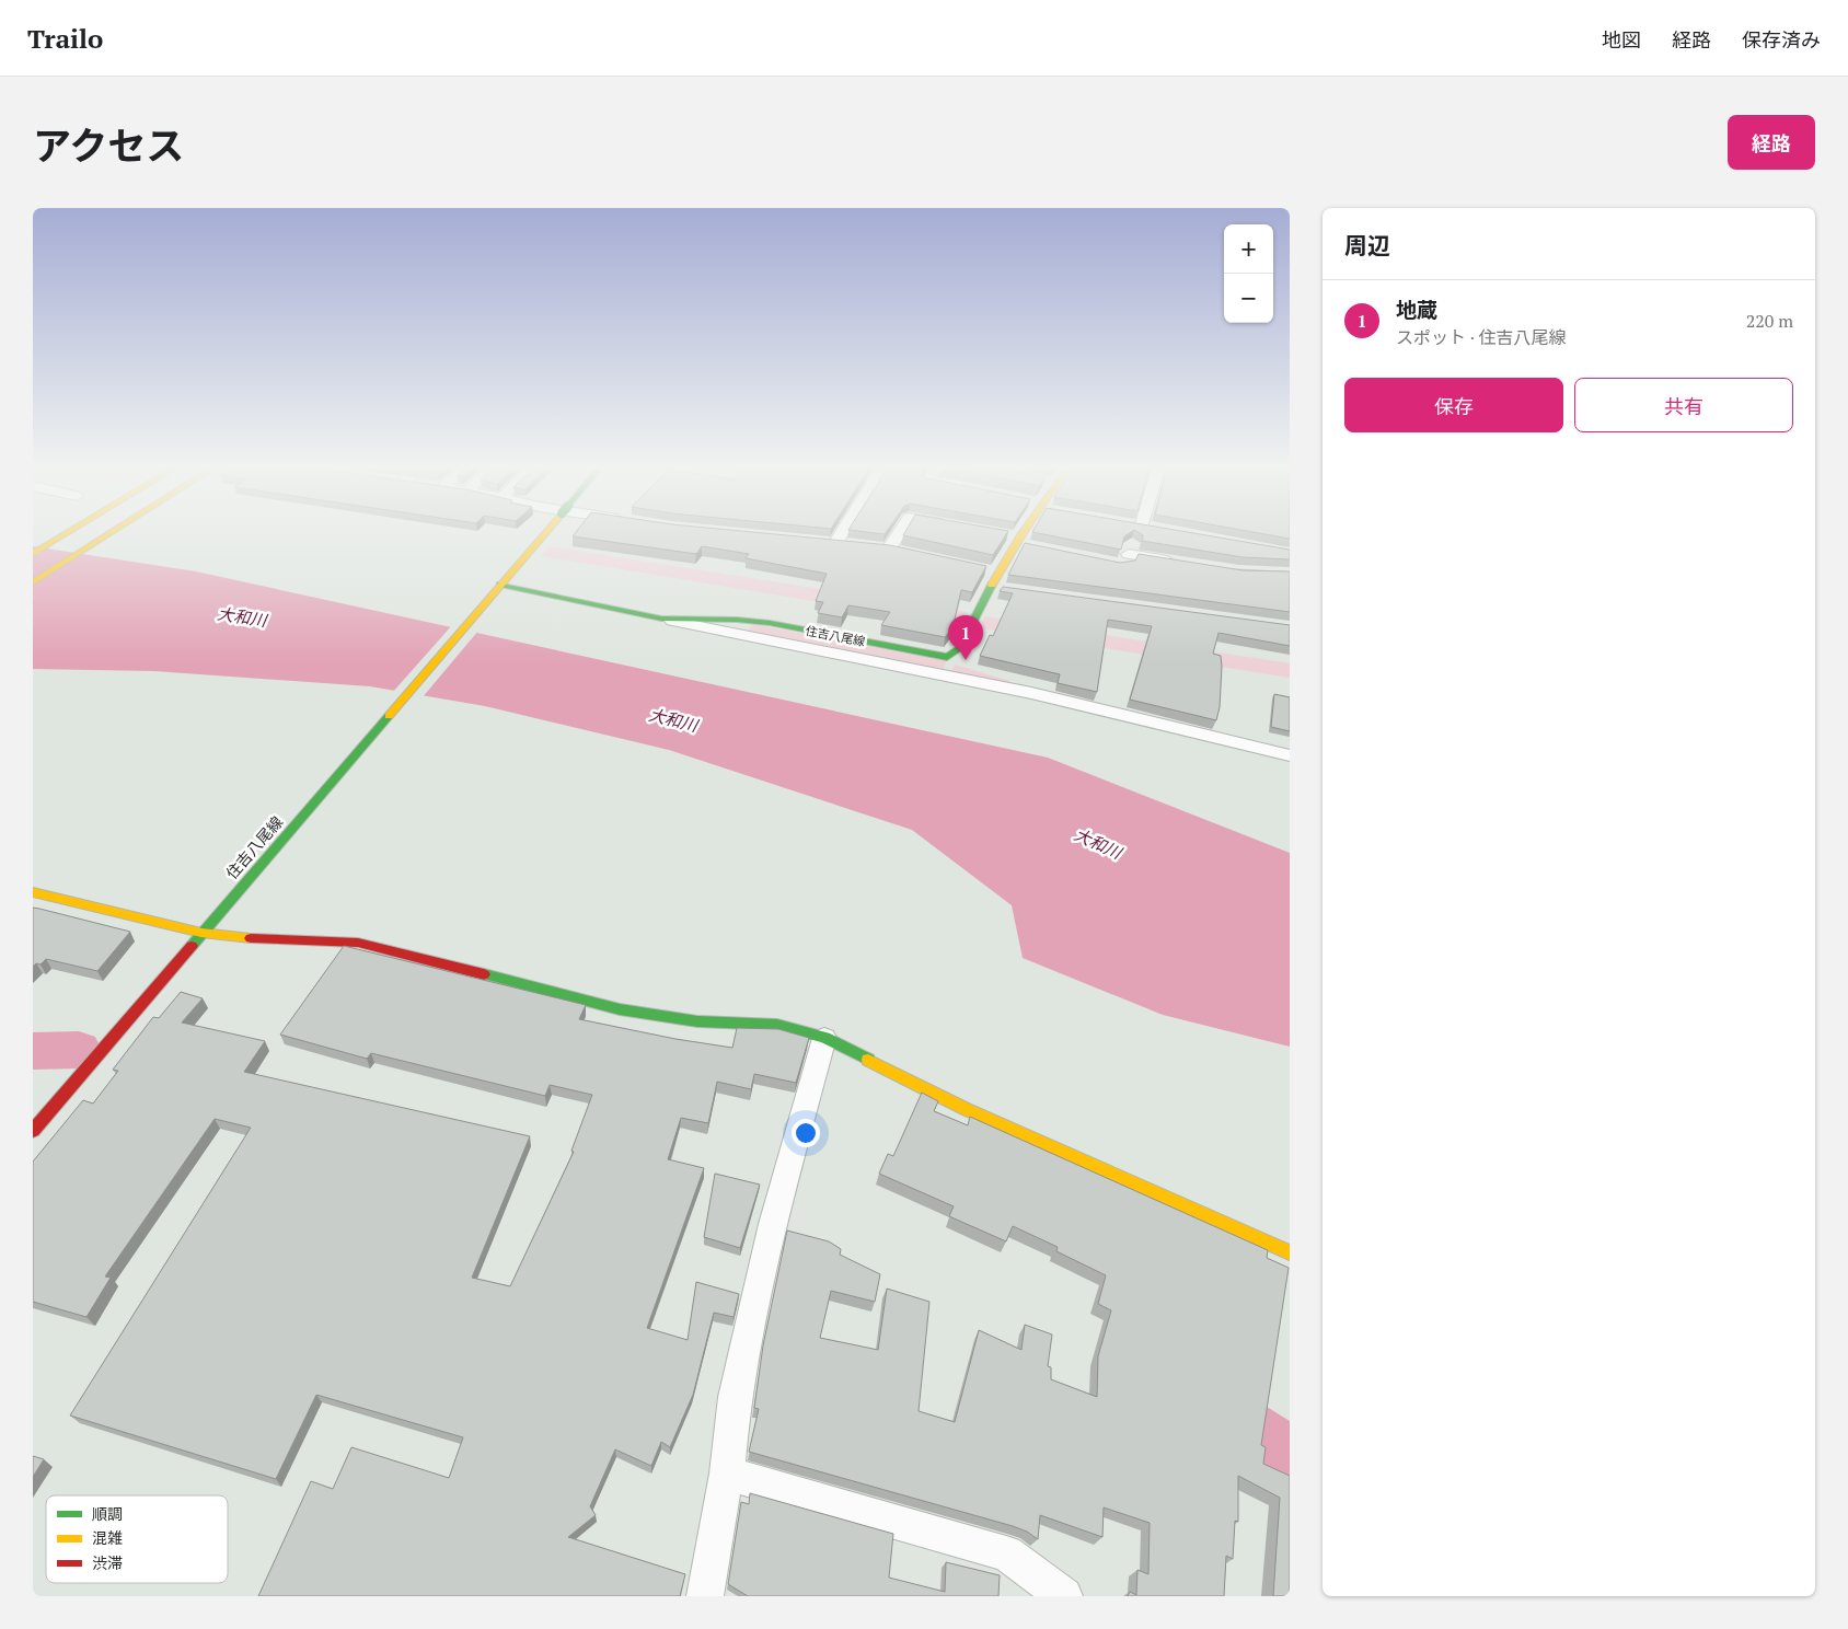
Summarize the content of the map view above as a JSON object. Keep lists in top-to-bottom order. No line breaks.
{"streets":{"main road":["住吉八尾線"]},"water":["大和川"],"legend":["順調","混雑","渋滞"],"page":{"header":"Trailo","nav":["地図","経路","保存済み"],"title":"アクセス","buttons":["経路",["保存","共有"]],"heading":"周辺","map_buttons":["+","−"],"list":[{"mark":"1","name":"地蔵","note":"スポット · 住吉八尾線","value":"220 m"}],"pins":"1"}}
